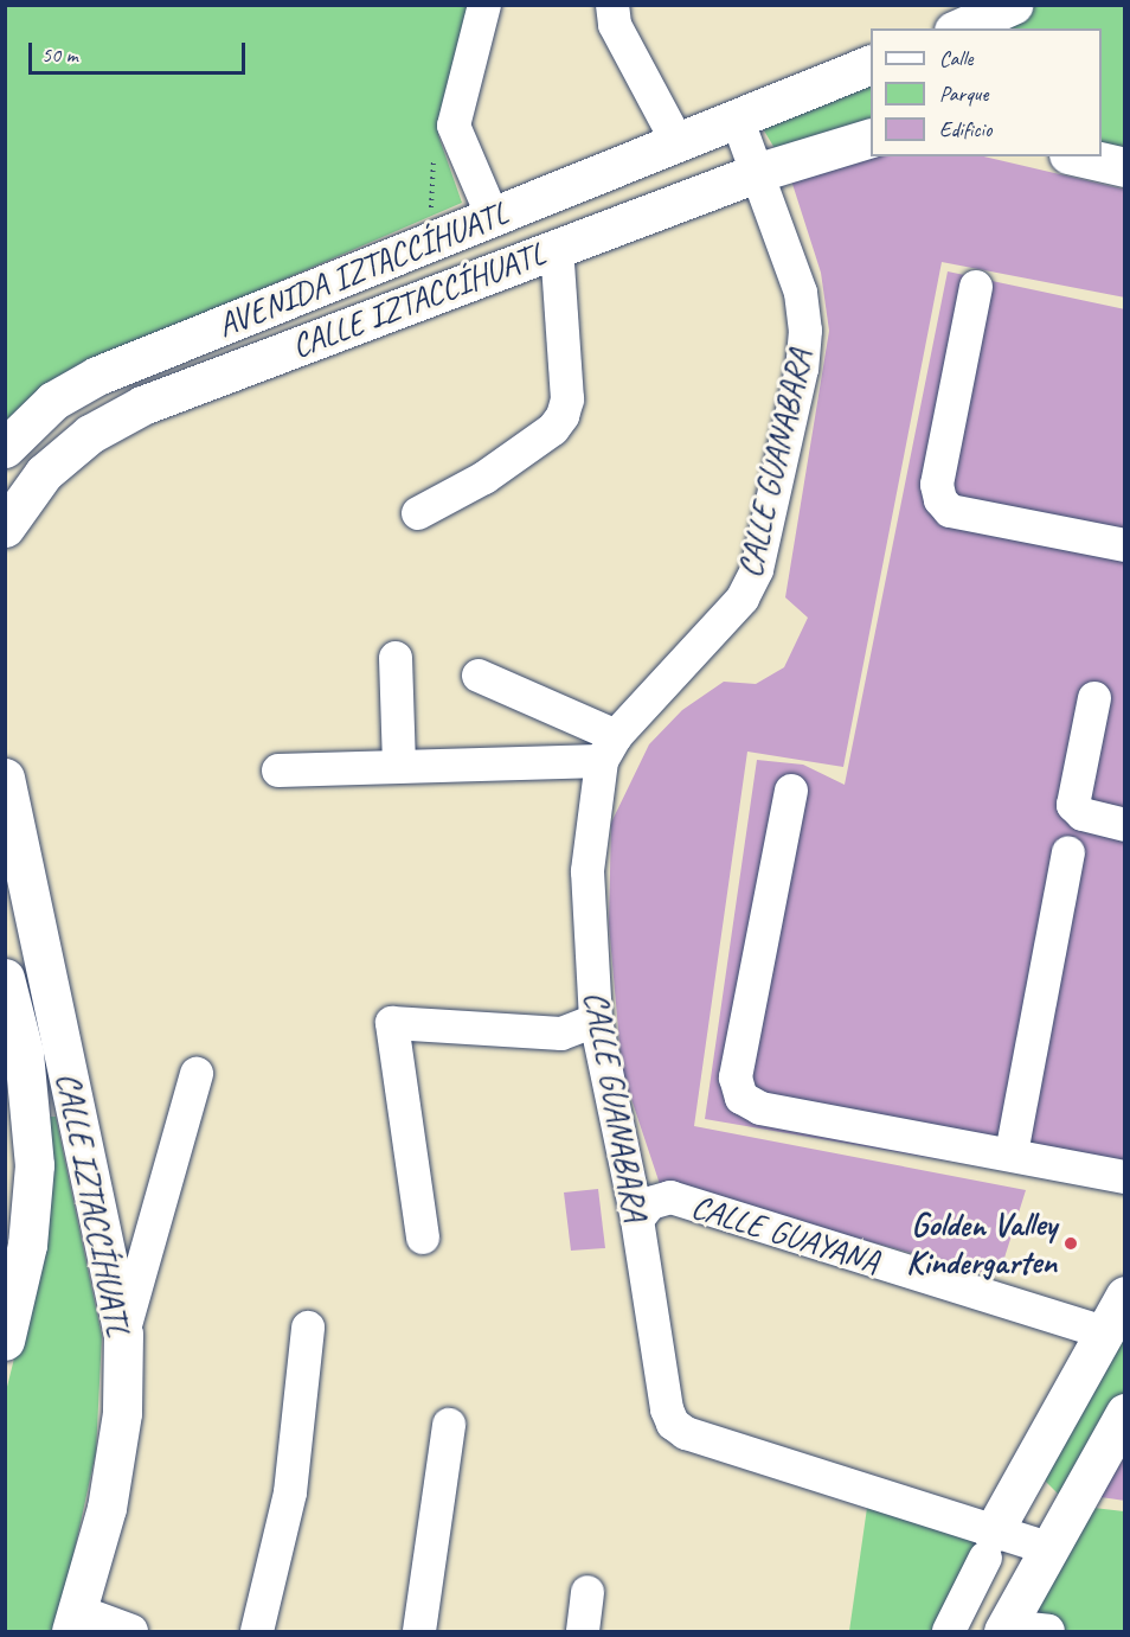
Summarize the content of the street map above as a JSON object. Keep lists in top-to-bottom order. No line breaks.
{"streets":{"street":["AVENIDA IZTACCÍHUATL","CALLE IZTACCÍHUATL","CALLE GUANABARA","CALLE GUAYANA"]},"crossings":[["AVENIDA IZTACCÍHUATL","CALLE GUANABARA"],["CALLE IZTACCÍHUATL","CALLE GUANABARA"],["CALLE GUANABARA","CALLE GUAYANA"]],"places":["Golden Valley Kindergarten"],"legend":["Calle","Parque","Edificio"],"scale_bar":"50 m"}
